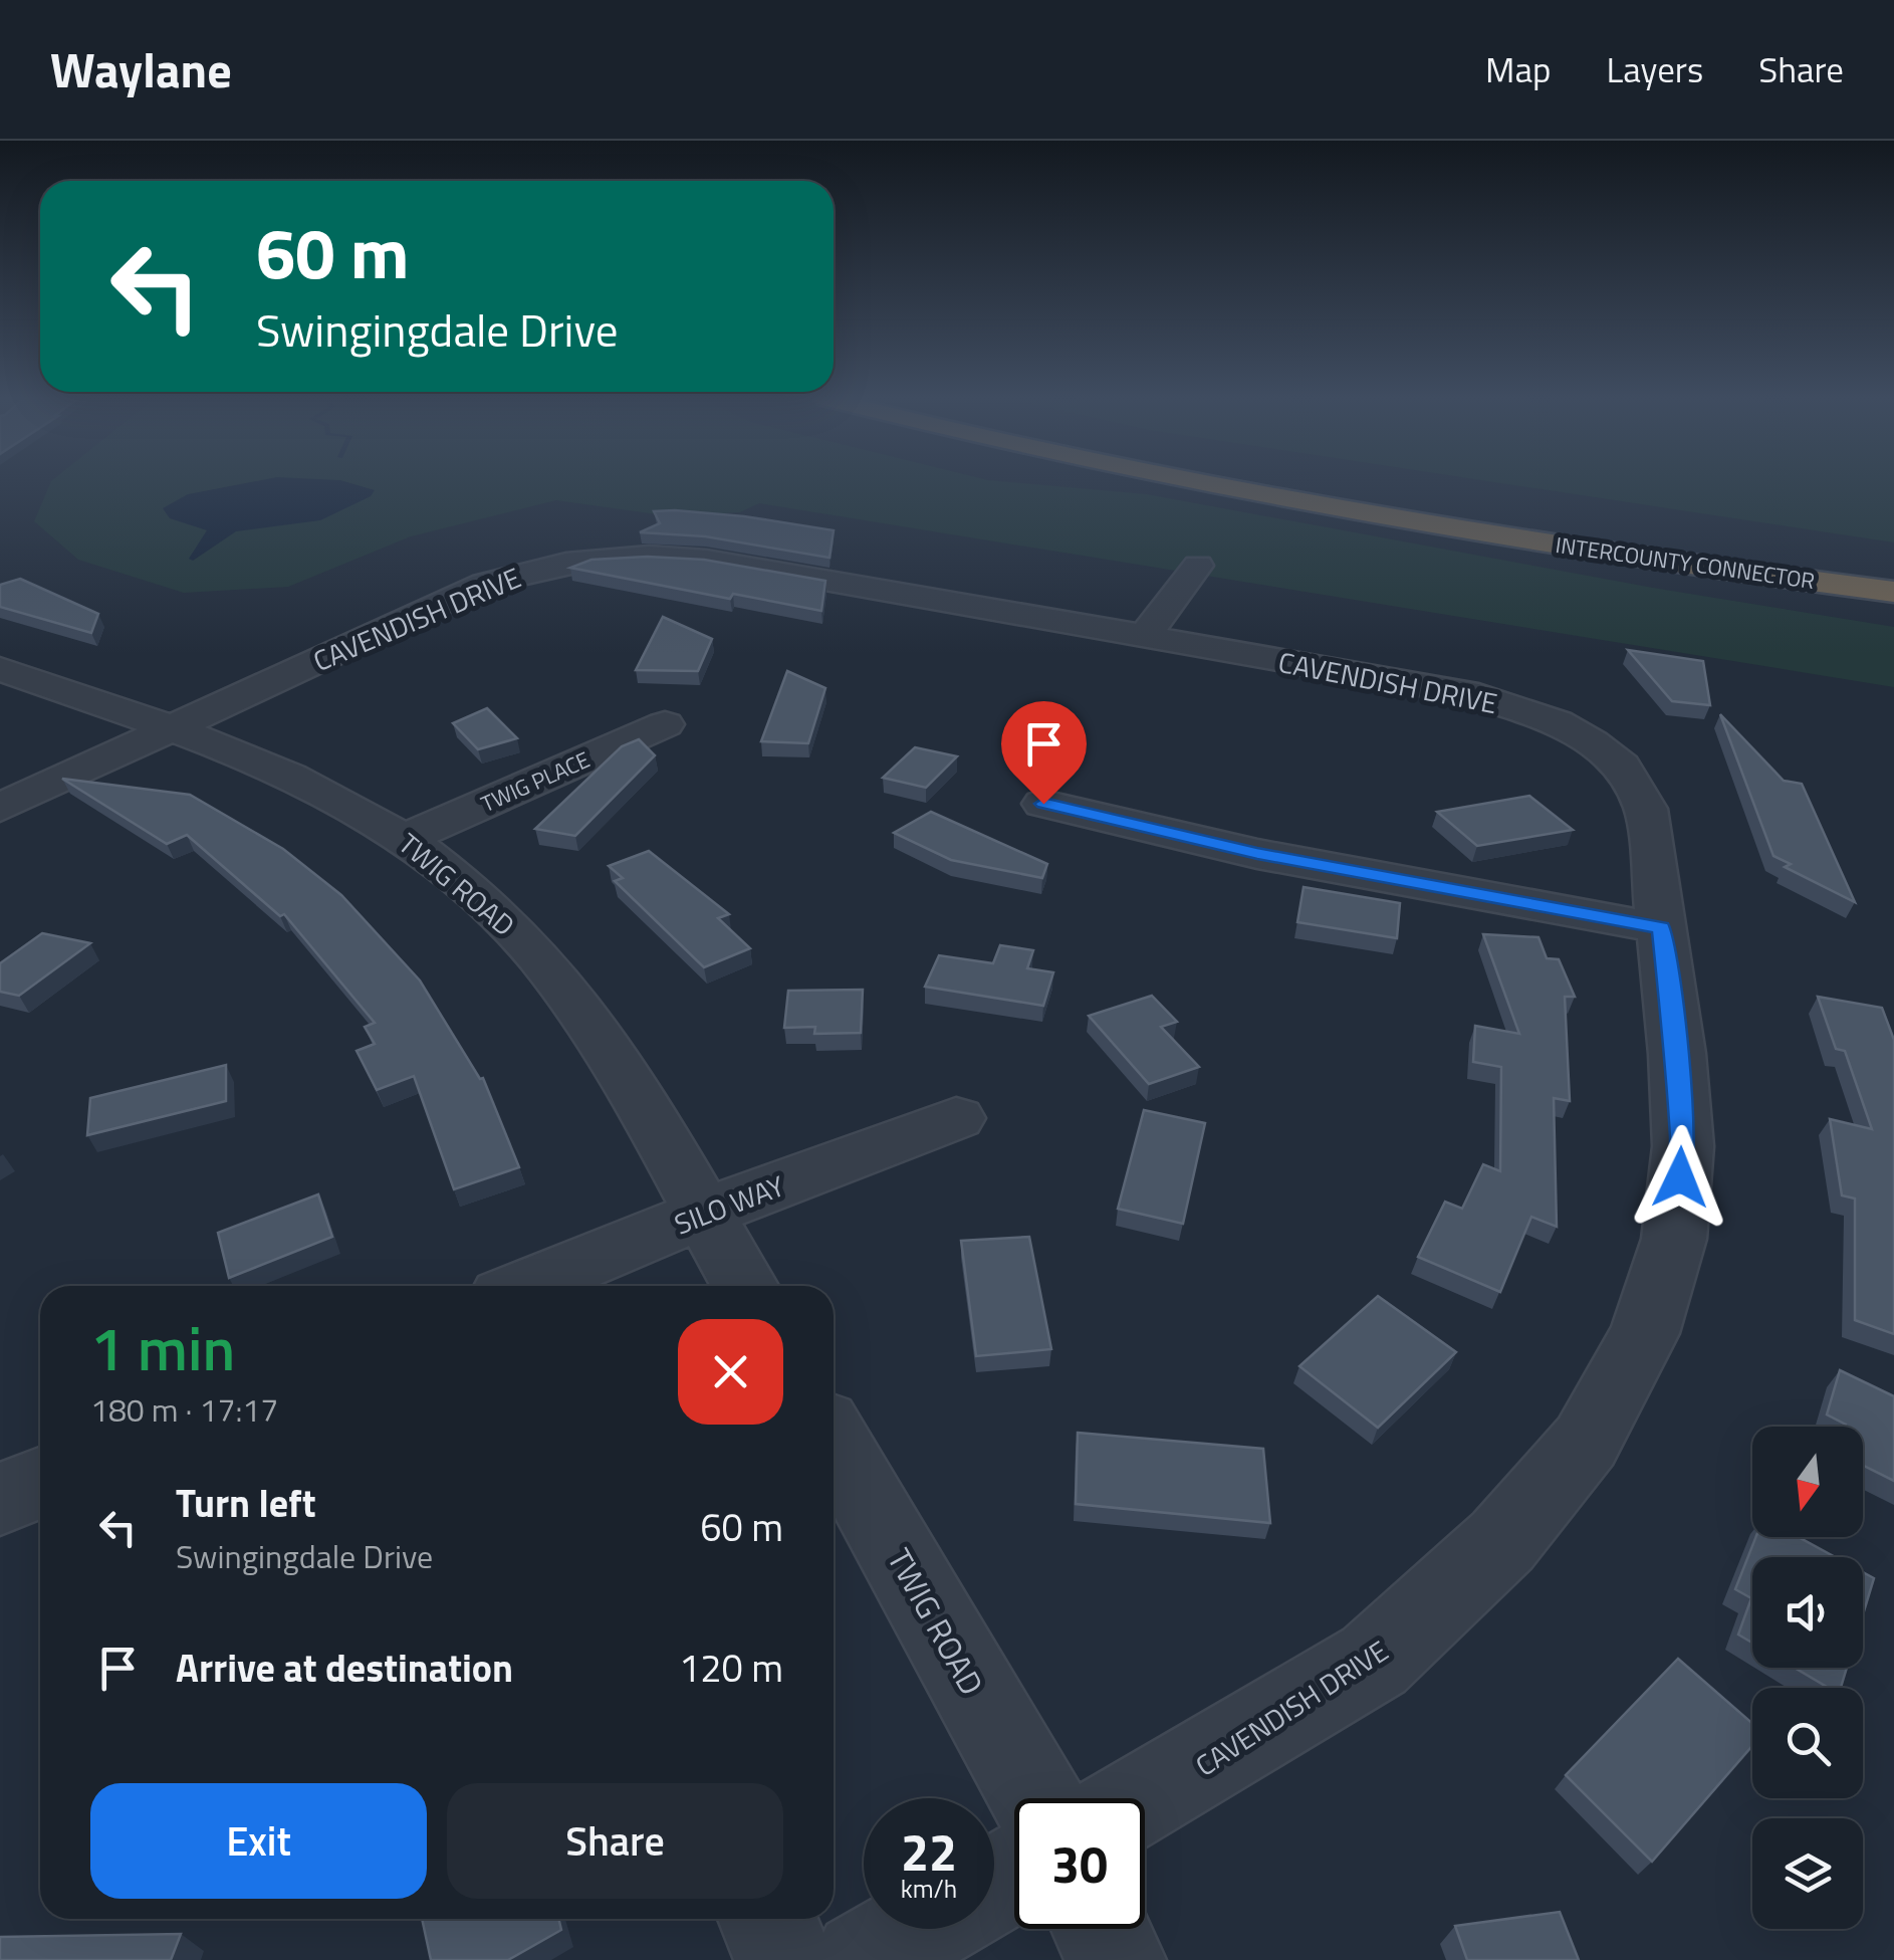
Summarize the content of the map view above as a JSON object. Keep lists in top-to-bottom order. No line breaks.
{"streets":{"highway":["INTERCOUNTY CONNECTOR"],"street":["CAVENDISH DRIVE","TWIG PLACE","TWIG ROAD","SILO WAY"]},"crossings":[["CAVENDISH DRIVE","TWIG ROAD"],["TWIG PLACE","TWIG ROAD"],["TWIG ROAD","SILO WAY"]],"north":"bottom","page":{"header":"Waylane","nav":["Map","Layers","Share"],"turn":["60 m","Swingingdale Drive"],"heading":["1 min","180 m · 17:17"],"list":[{"name":"Turn left","note":"Swingingdale Drive","value":"60 m"},{"name":"Arrive at destination","value":"120 m"}],"buttons":["Exit","Share"],"speed":"22 km/h","limit":"30"}}
